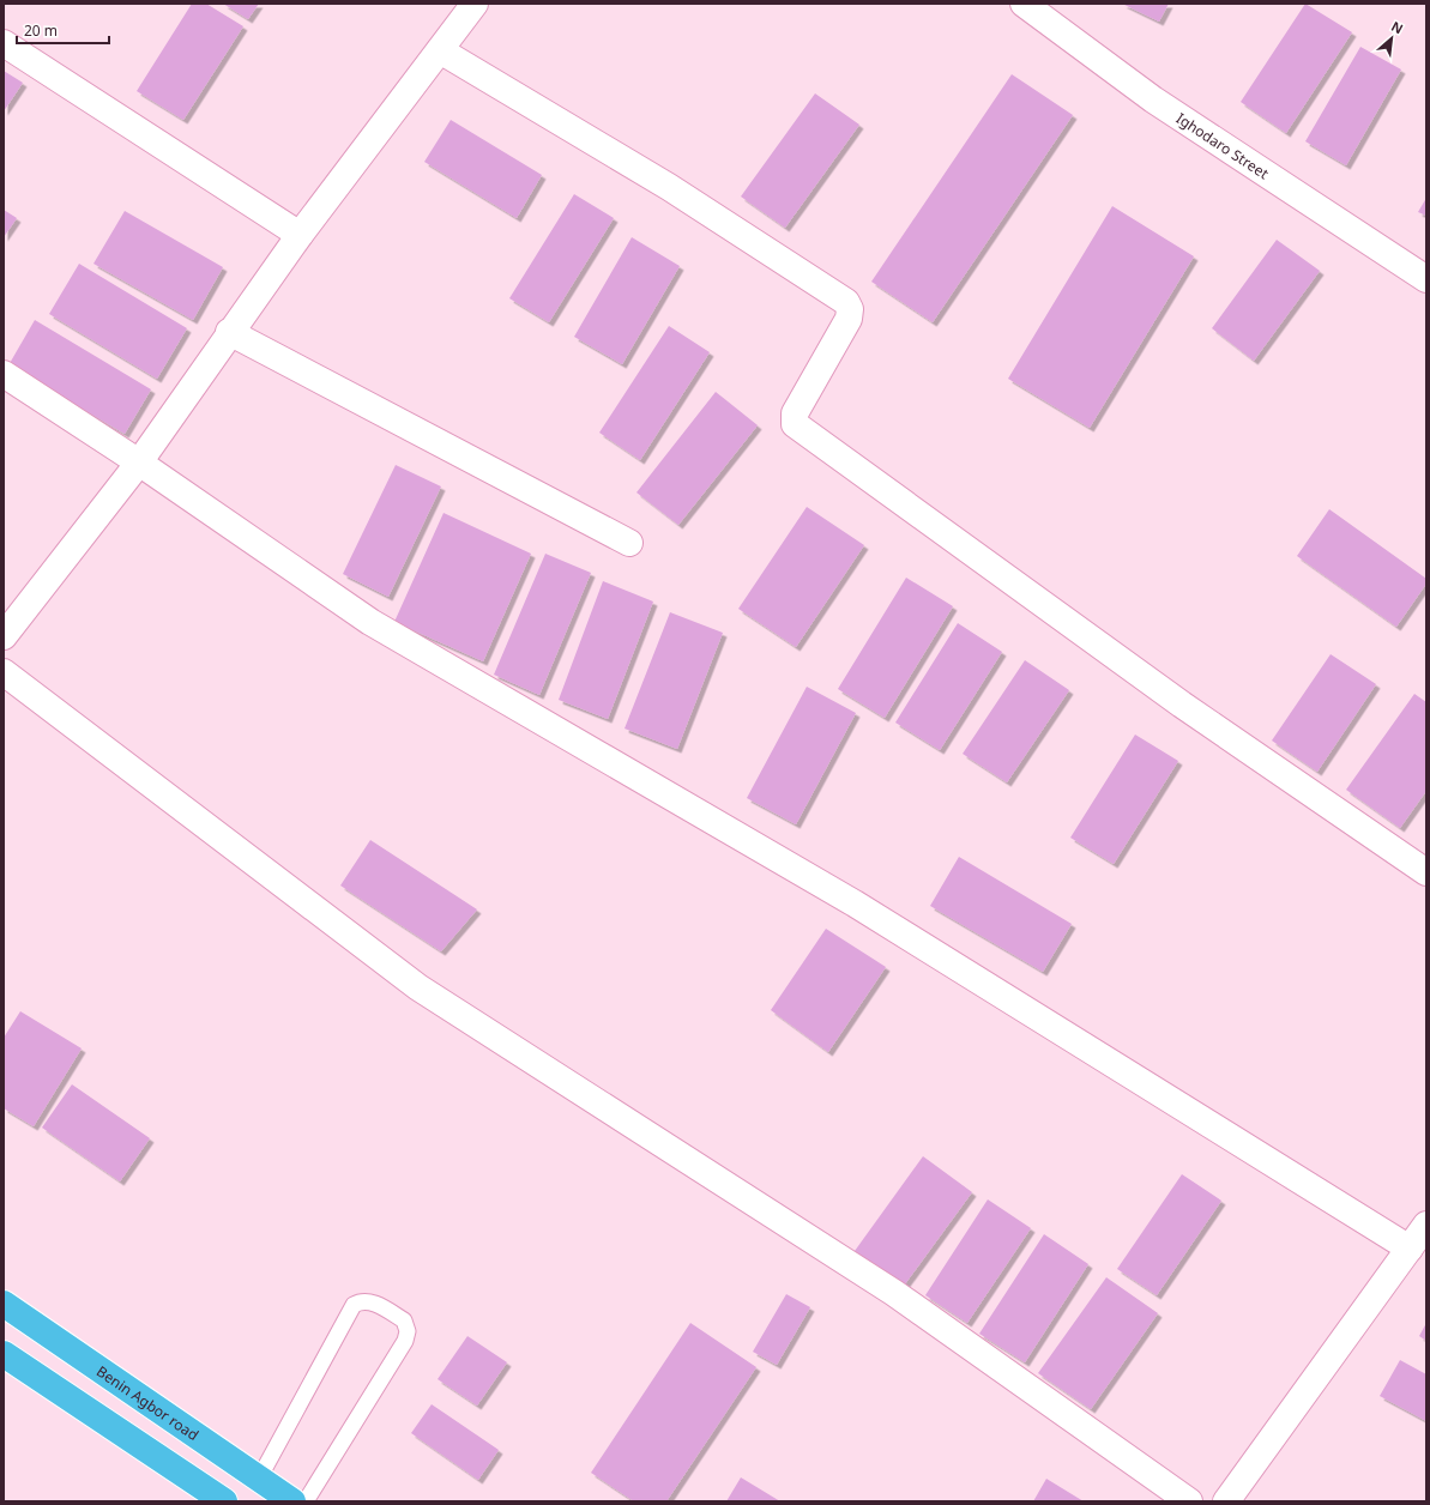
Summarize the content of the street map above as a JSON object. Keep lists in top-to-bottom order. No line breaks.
{"streets":{"highway":["Benin Agbor road"],"street":["Ighodaro Street"]},"scale_bar":"20 m","north":"top right"}
